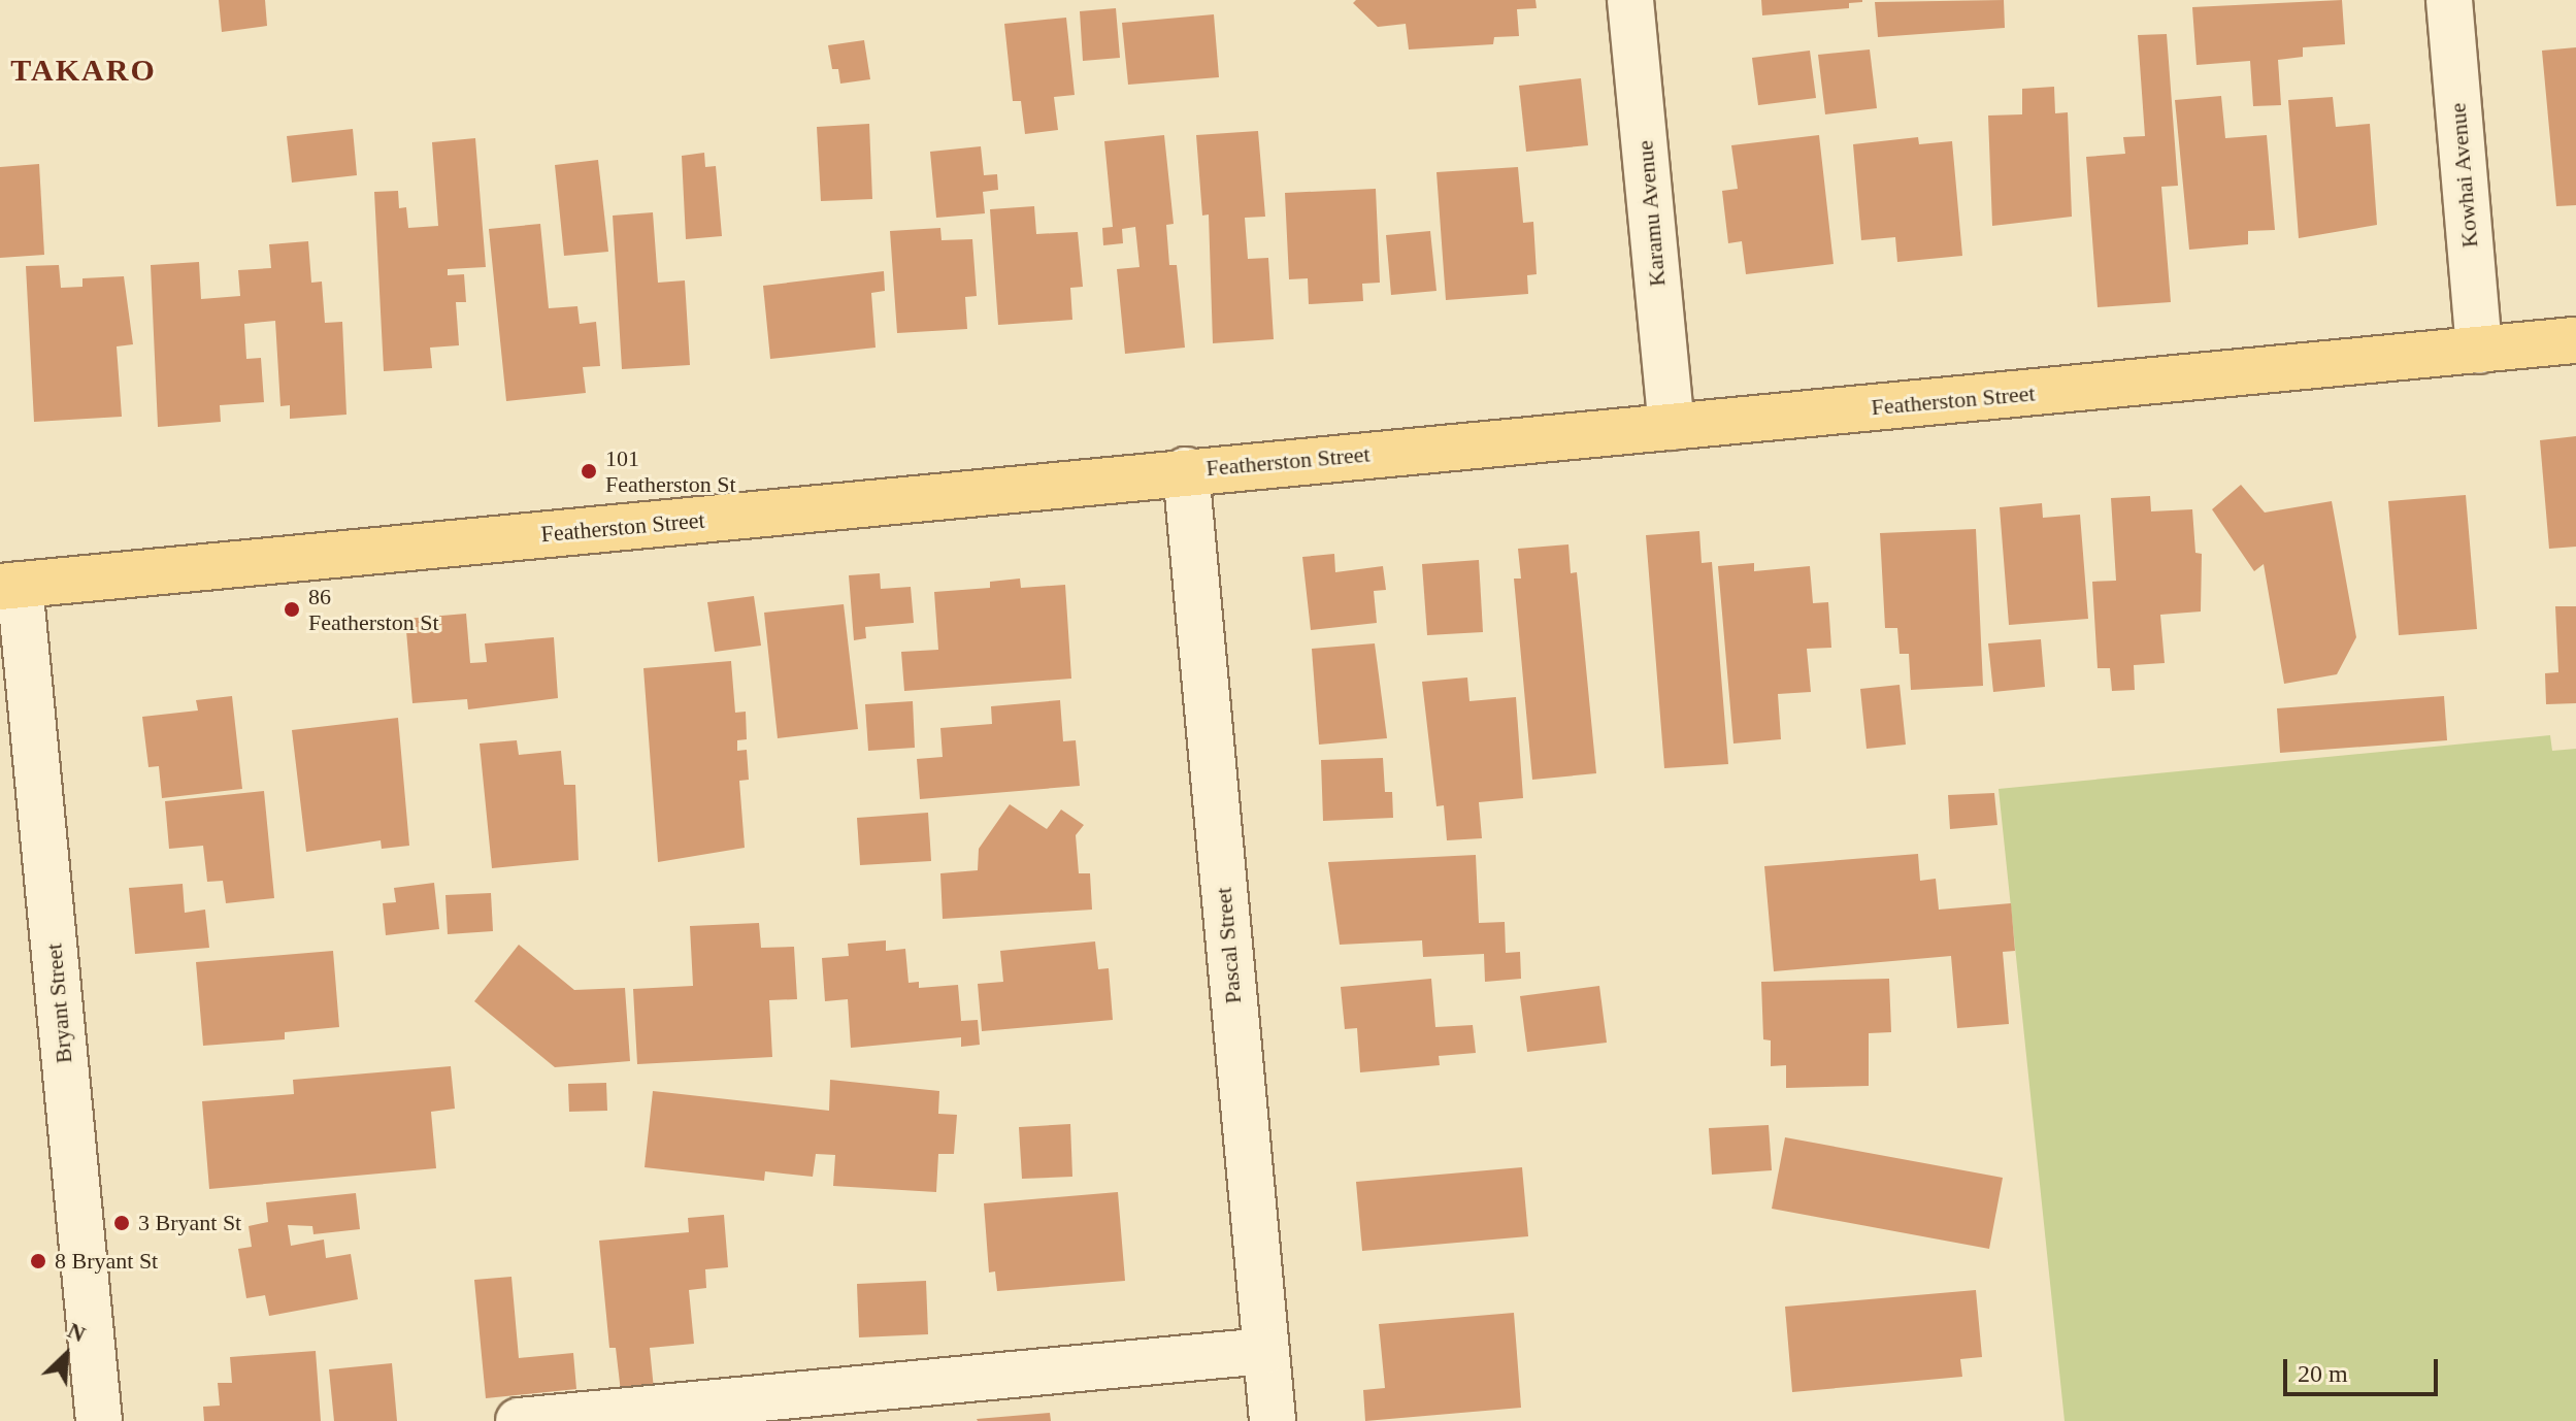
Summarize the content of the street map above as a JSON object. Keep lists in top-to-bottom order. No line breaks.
{"streets":{"main road":["Featherston Street"],"street":["Kowhai Avenue","Karamu Avenue","Pascal Street","Bryant Street"]},"crossings":[["Kowhai Avenue","Featherston Street"],["Karamu Avenue","Featherston Street"],["Featherston Street","Pascal Street"],["Featherston Street","Bryant Street"]],"districts":["TAKARO"],"places":["101 Featherston St","86 Featherston St","3 Bryant St","8 Bryant St"],"scale_bar":"20 m","north":"top right"}
